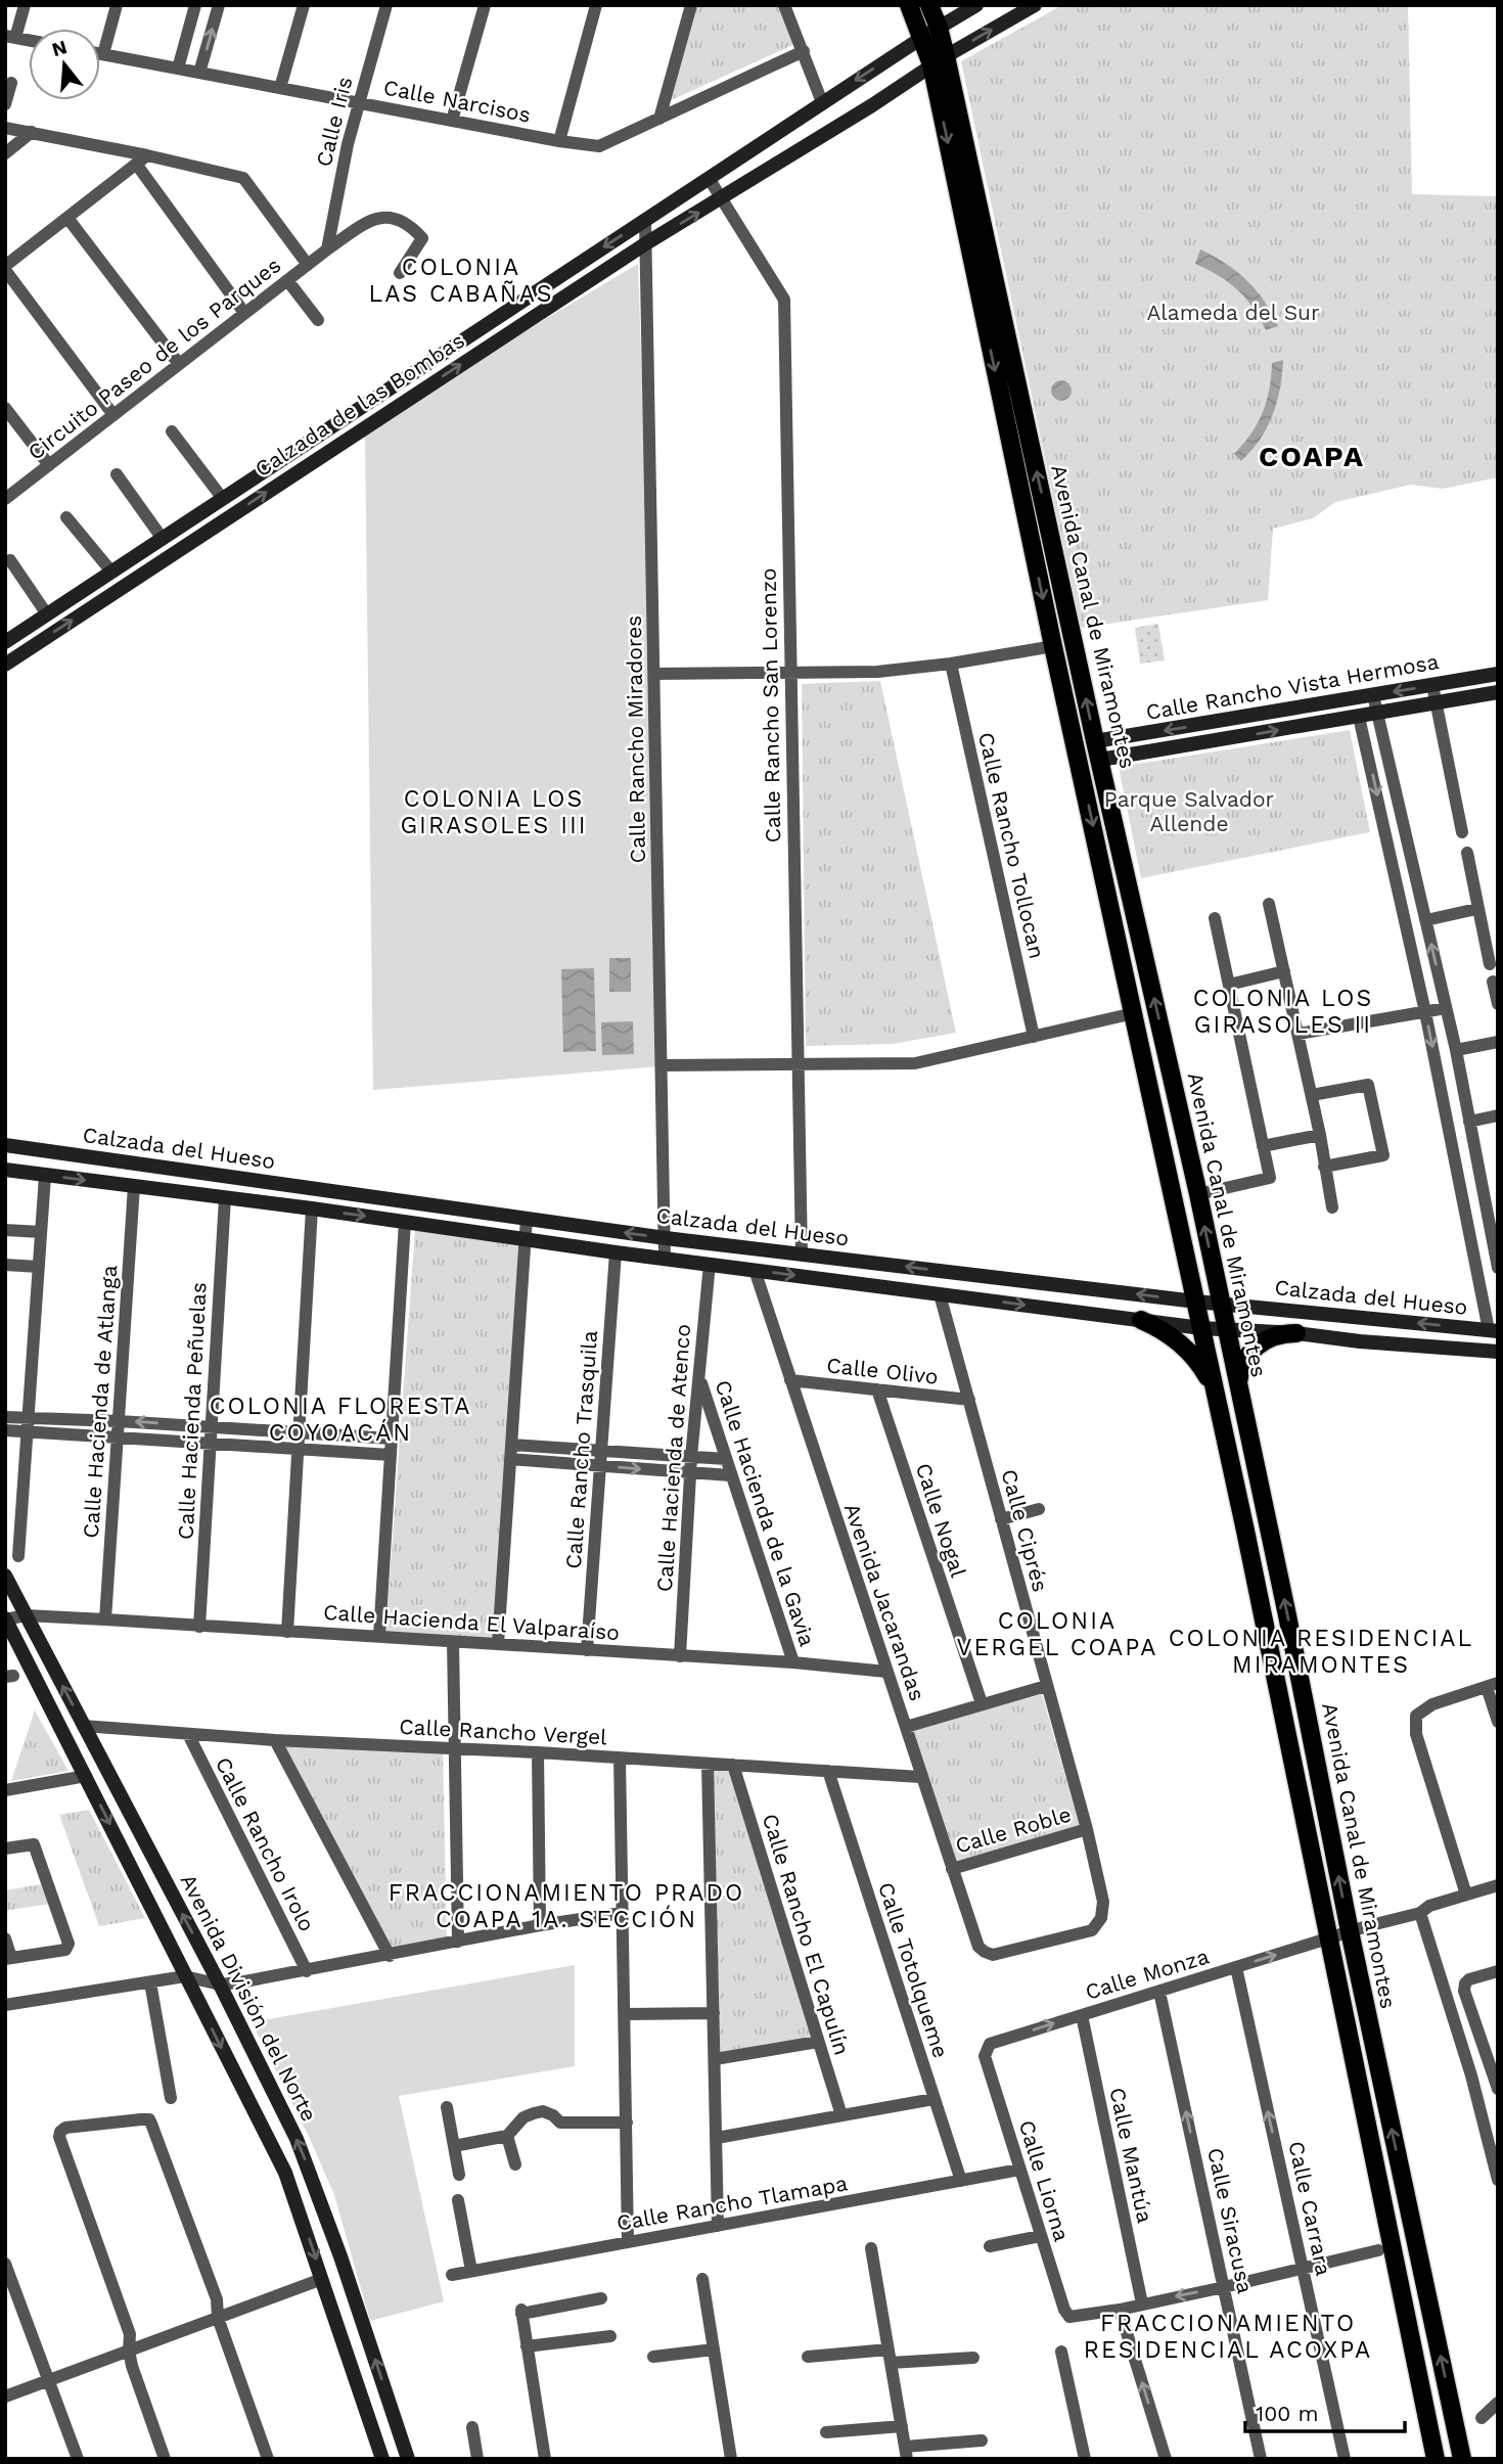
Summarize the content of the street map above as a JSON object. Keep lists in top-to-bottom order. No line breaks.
{"streets":{"main road":["Calzada de las Bombas","Avenida Canal de Miramontes","Calle Rancho Vista Hermosa","Calzada del Hueso","Avenida División del Norte"],"street":["Calle Narcisos","Calle Iris","Circuito Paseo de los Parques","Calle Rancho San Lorenzo","Calle Rancho Miradores","Calle Rancho Tollocan","Calle Olivo","Calle Hacienda de Atlanga","Calle Hacienda Peñuelas","Calle Rancho Trasquila","Calle Hacienda de Atenco","Calle Hacienda de la Gavia","Calle Nogal","Calle Ciprés","Avenida Jacarandas","Calle Hacienda El Valparaíso","Calle Rancho Vergel","Calle Roble","Calle Rancho Irolo","Calle Rancho El Capulín","Calle Totolqueme","Calle Monza","Calle Mantúa","Calle Liorna","Calle Rancho Tlamapa","Calle Carrara","Calle Siracusa"]},"crossings":[["Calle Narcisos","Calle Iris"],["Calle Iris","Circuito Paseo de los Parques"],["Calzada de las Bombas","Avenida Canal de Miramontes"],["Calzada de las Bombas","Calle Rancho San Lorenzo"],["Calzada de las Bombas","Calle Rancho Miradores"],["Avenida Canal de Miramontes","Calle Rancho Vista Hermosa"],["Avenida Canal de Miramontes","Calzada del Hueso"],["Avenida Canal de Miramontes","Calle Monza"],["Calle Rancho San Lorenzo","Calzada del Hueso"],["Calle Rancho Miradores","Calzada del Hueso"],["Calzada del Hueso","Calle Hacienda de Atlanga"],["Calzada del Hueso","Calle Hacienda Peñuelas"],["Calzada del Hueso","Calle Rancho Trasquila"],["Calzada del Hueso","Calle Hacienda de Atenco"],["Calzada del Hueso","Calle Ciprés"],["Calzada del Hueso","Avenida Jacarandas"],["Calle Olivo","Calle Nogal"],["Calle Olivo","Calle Ciprés"],["Calle Olivo","Avenida Jacarandas"],["Calle Hacienda de Atlanga","Calle Hacienda El Valparaíso"],["Calle Hacienda Peñuelas","Calle Hacienda El Valparaíso"],["Calle Rancho Trasquila","Calle Hacienda El Valparaíso"],["Calle Hacienda de Atenco","Calle Hacienda de la Gavia"],["Calle Hacienda de Atenco","Calle Hacienda El Valparaíso"],["Calle Hacienda de la Gavia","Calle Hacienda El Valparaíso"],["Calle Ciprés","Avenida Jacarandas"],["Calle Ciprés","Calle Roble"],["Avenida Jacarandas","Calle Hacienda El Valparaíso"],["Avenida Jacarandas","Calle Rancho Vergel"],["Avenida Jacarandas","Calle Roble"],["Calle Hacienda El Valparaíso","Avenida División del Norte"],["Calle Rancho Vergel","Calle Rancho Irolo"],["Calle Rancho Vergel","Calle Rancho El Capulín"],["Calle Rancho Vergel","Calle Totolqueme"],["Calle Rancho Vergel","Avenida División del Norte"],["Calle Totolqueme","Calle Rancho Tlamapa"],["Calle Monza","Calle Mantúa"],["Calle Monza","Calle Liorna"],["Calle Monza","Calle Carrara"],["Calle Monza","Calle Siracusa"],["Calle Liorna","Calle Rancho Tlamapa"]],"one_way":["Calle Monza","Calle Carrara","Calle Siracusa"],"districts":["COLONIA LAS CABAÑAS","COAPA","COLONIA LOS GIRASOLES III","COLONIA LOS GIRASOLES II","COLONIA FLORESTA COYOACÁN","COLONIA VERGEL COAPA","COLONIA RESIDENCIAL MIRAMONTES","FRACCIONAMIENTO PRADO COAPA 1A. SECCIÓN","FRACCIONAMIENTO RESIDENCIAL ACOXPA"],"parks":["Alameda del Sur","Parque Salvador Allende"],"scale_bar":"100 m","north":"top"}
